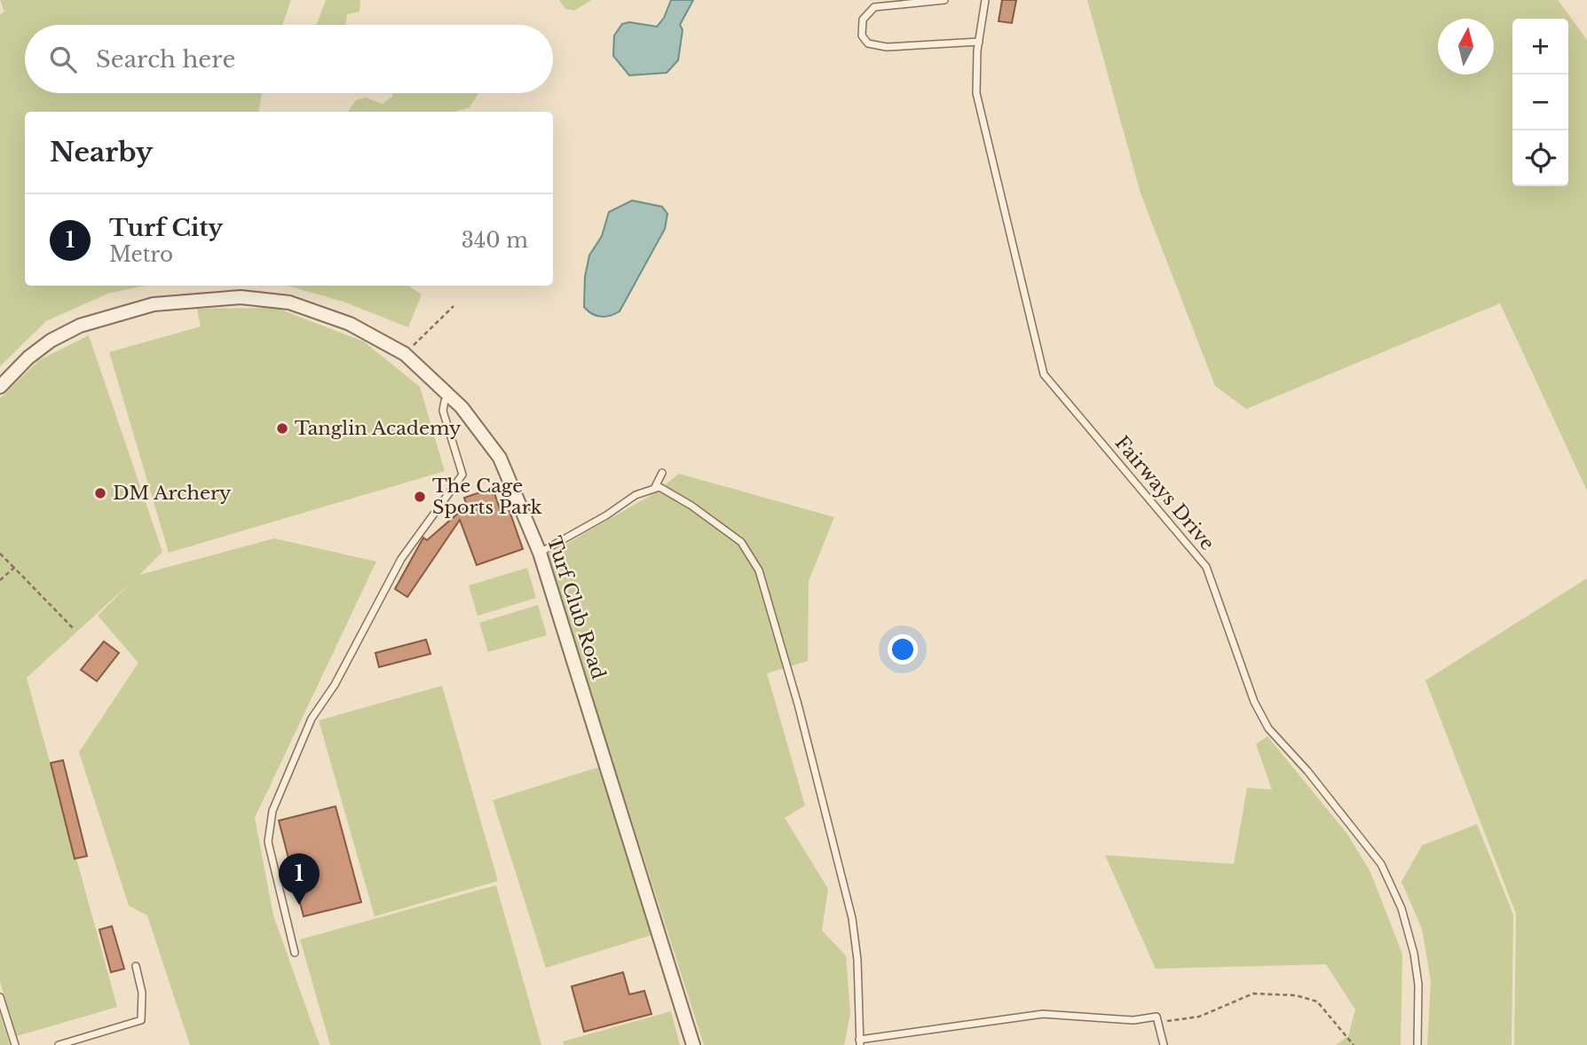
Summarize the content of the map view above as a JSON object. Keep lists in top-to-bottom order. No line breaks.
{"streets":{"street":["Turf Club Road"],"lane":["Fairways Drive"]},"places":["Tanglin Academy","DM Archery","The Cage Sports Park"],"north":"top","page":{"map_buttons":["+","−"],"search":"Search here","heading":"Nearby","list":[{"mark":"1","name":"Turf City","note":"Metro","value":"340 m"}],"pins":"1"}}
